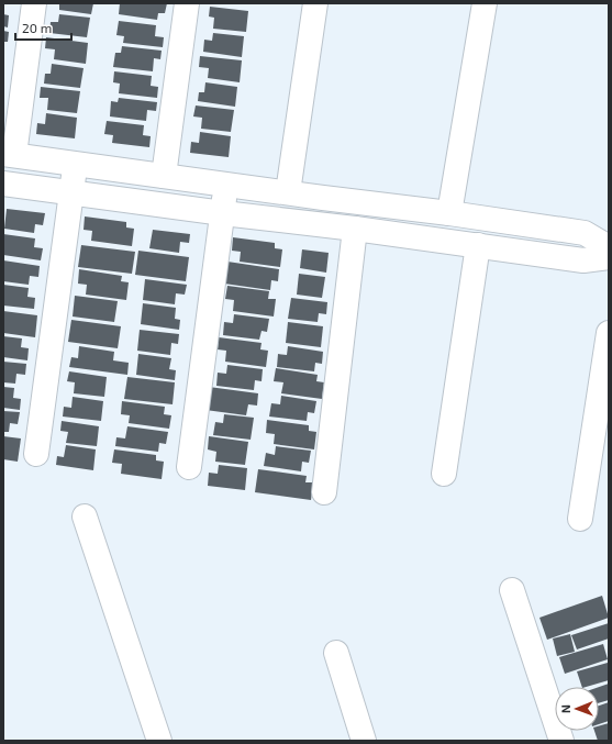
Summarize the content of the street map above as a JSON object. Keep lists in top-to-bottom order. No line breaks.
{"scale_bar":"20 m","north":"left"}
